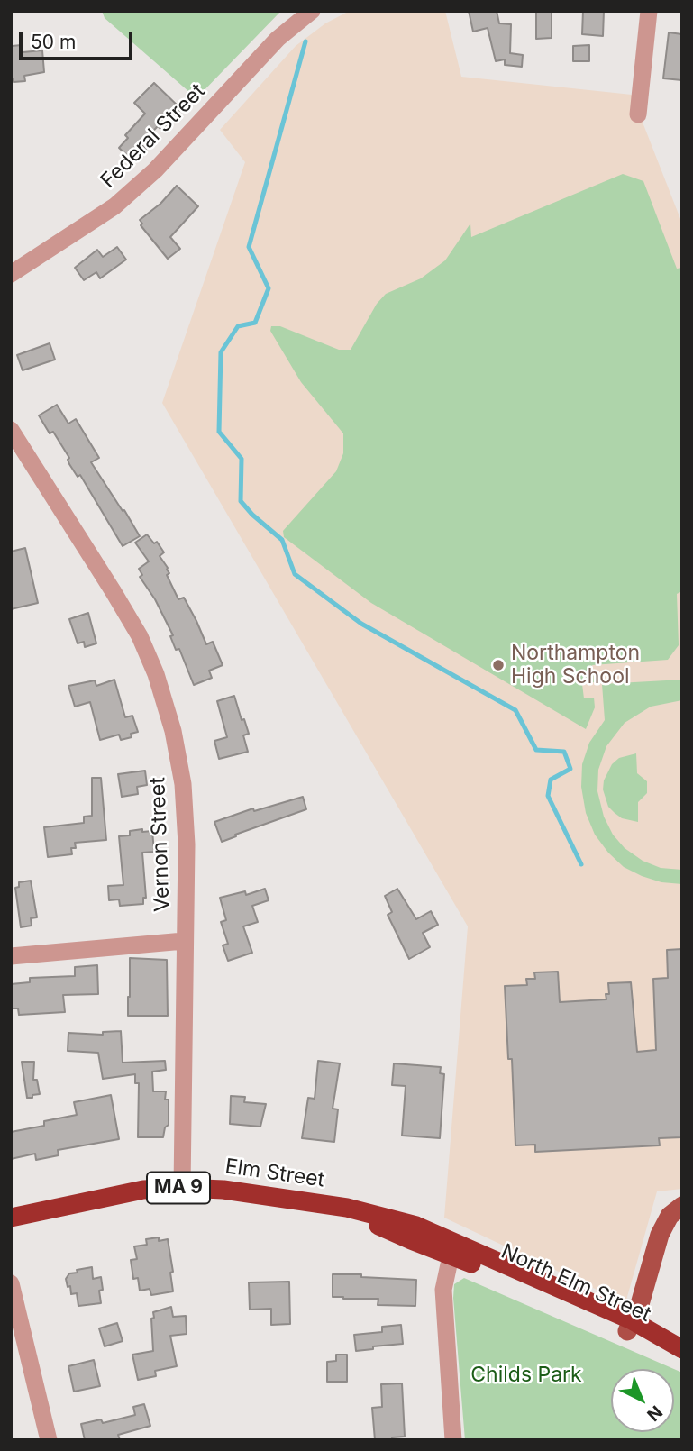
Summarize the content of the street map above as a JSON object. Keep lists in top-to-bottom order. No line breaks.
{"streets":{"highway":["Elm Street","MA 9","North Elm Street"],"street":["Federal Street","Vernon Street"]},"crossings":[["Vernon Street","Elm Street"],["Elm Street","North Elm Street"]],"parks":["Childs Park"],"places":["Northampton High School"],"scale_bar":"50 m","north":"bottom right"}
